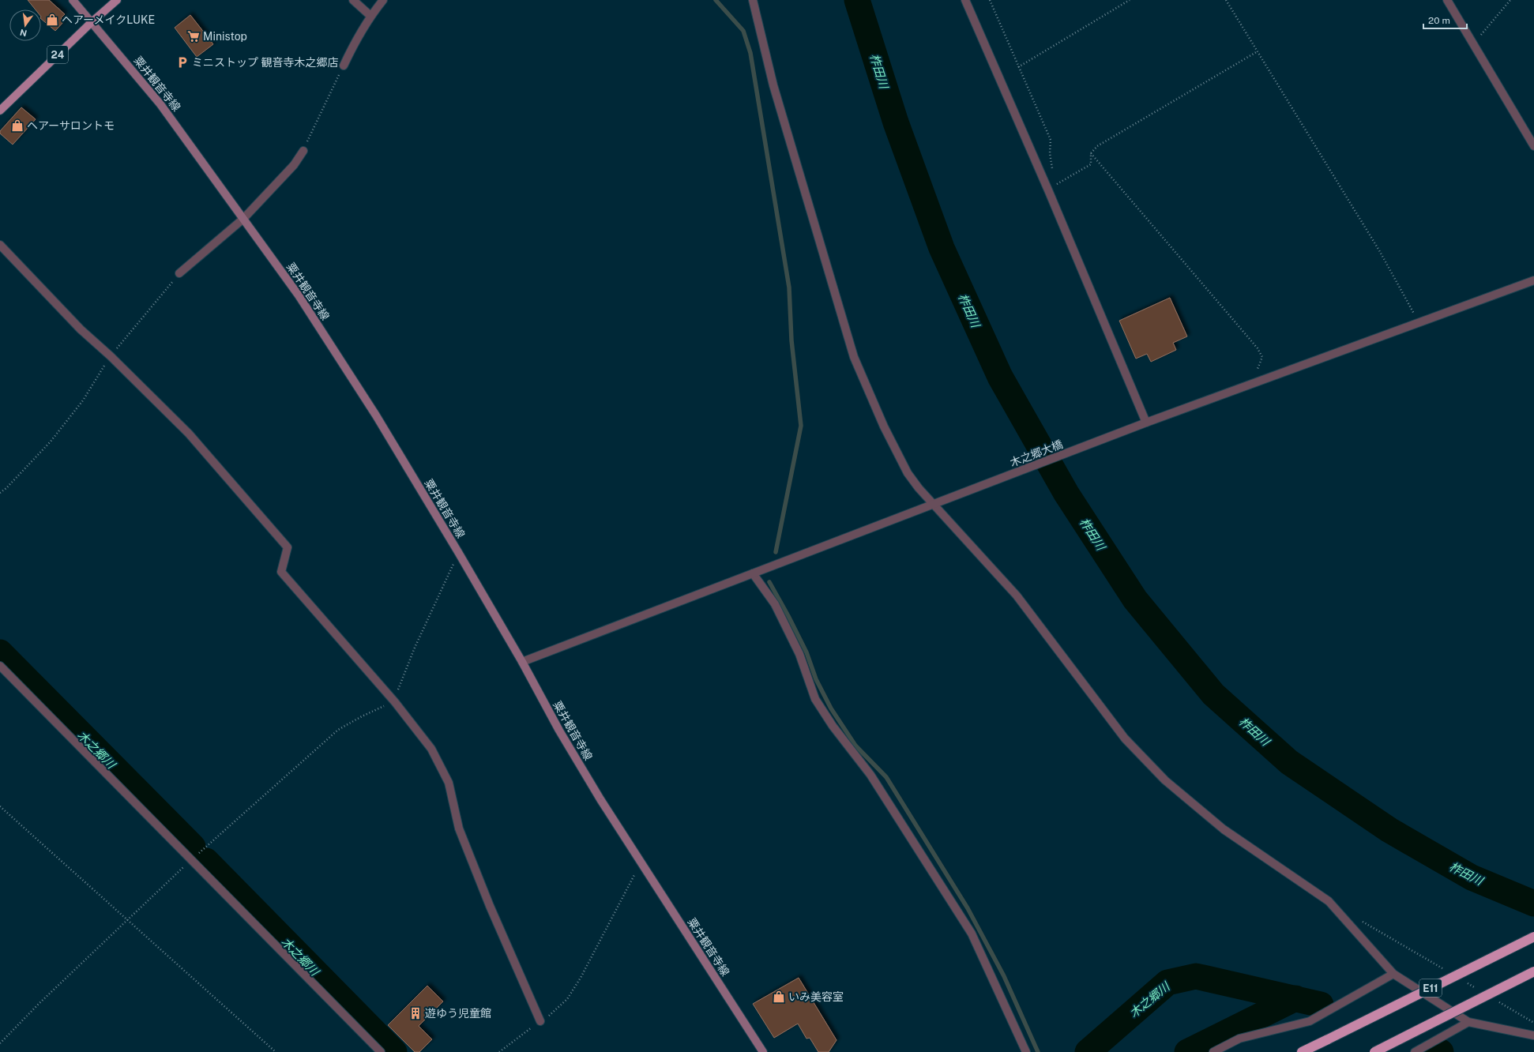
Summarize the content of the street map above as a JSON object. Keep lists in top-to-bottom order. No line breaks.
{"streets":{"highway":["E11"],"main road":["24","粟井観音寺線"],"street":["木之郷大橋"]},"crossings":[["24","粟井観音寺線"],["粟井観音寺線","木之郷大橋"]],"water":["柞田川","木之郷川"],"places":{"shop":["ヘアーメイクLUKE","ヘアーサロントモ","いみ美容室"],"supermarket":["Ministop"],"parking":["ミニストップ 観音寺木之郷店"],"building":["遊ゆう児童館"]},"scale_bar":"20 m","north":"bottom"}
